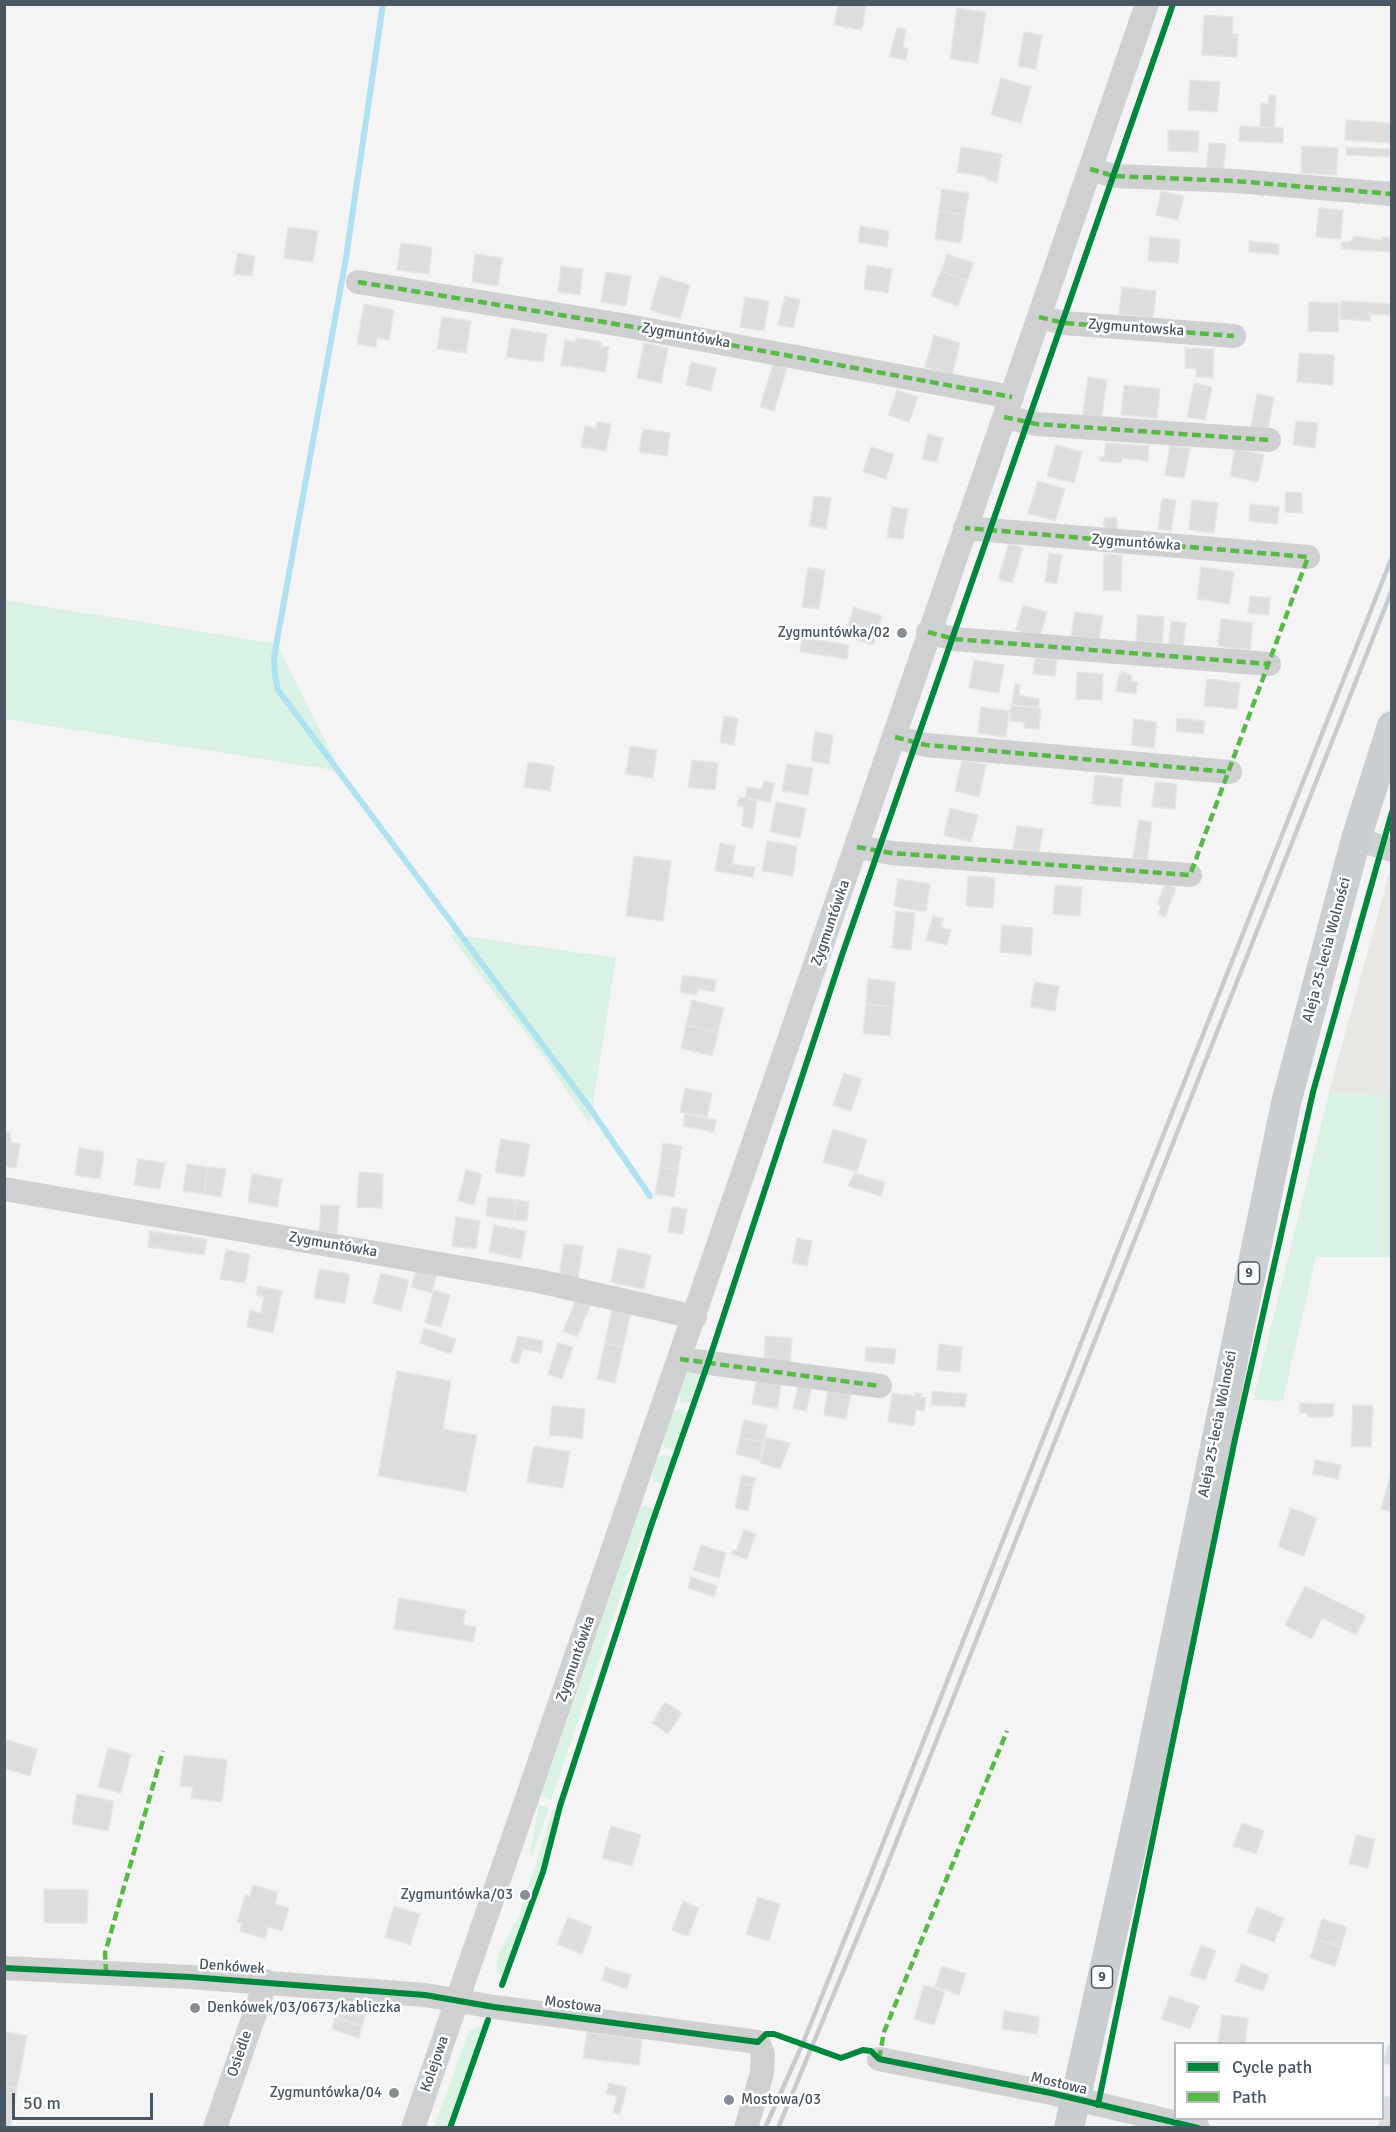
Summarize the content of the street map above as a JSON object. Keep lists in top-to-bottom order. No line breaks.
{"streets":{"main road":["Aleja 25-lecia Wolności","9"],"street":["Zygmuntowska","Zygmuntówka","Denkówek","Mostowa","Osiedle","Kolejowa"]},"crossings":[["Zygmuntowska","Zygmuntówka"],["Zygmuntówka","Denkówek"],["Zygmuntówka","Mostowa"],["Zygmuntówka","Kolejowa"],["Aleja 25-lecia Wolności","Mostowa"],["Denkówek","Mostowa"],["Denkówek","Osiedle"],["Denkówek","Kolejowa"],["Mostowa","Kolejowa"]],"places":["Zygmuntówka/02","Zygmuntówka/03","Denkówek/03/0673/kabliczka","Zygmuntówka/04","Mostowa/03"],"legend":["Cycle path","Path"],"scale_bar":"50 m"}
